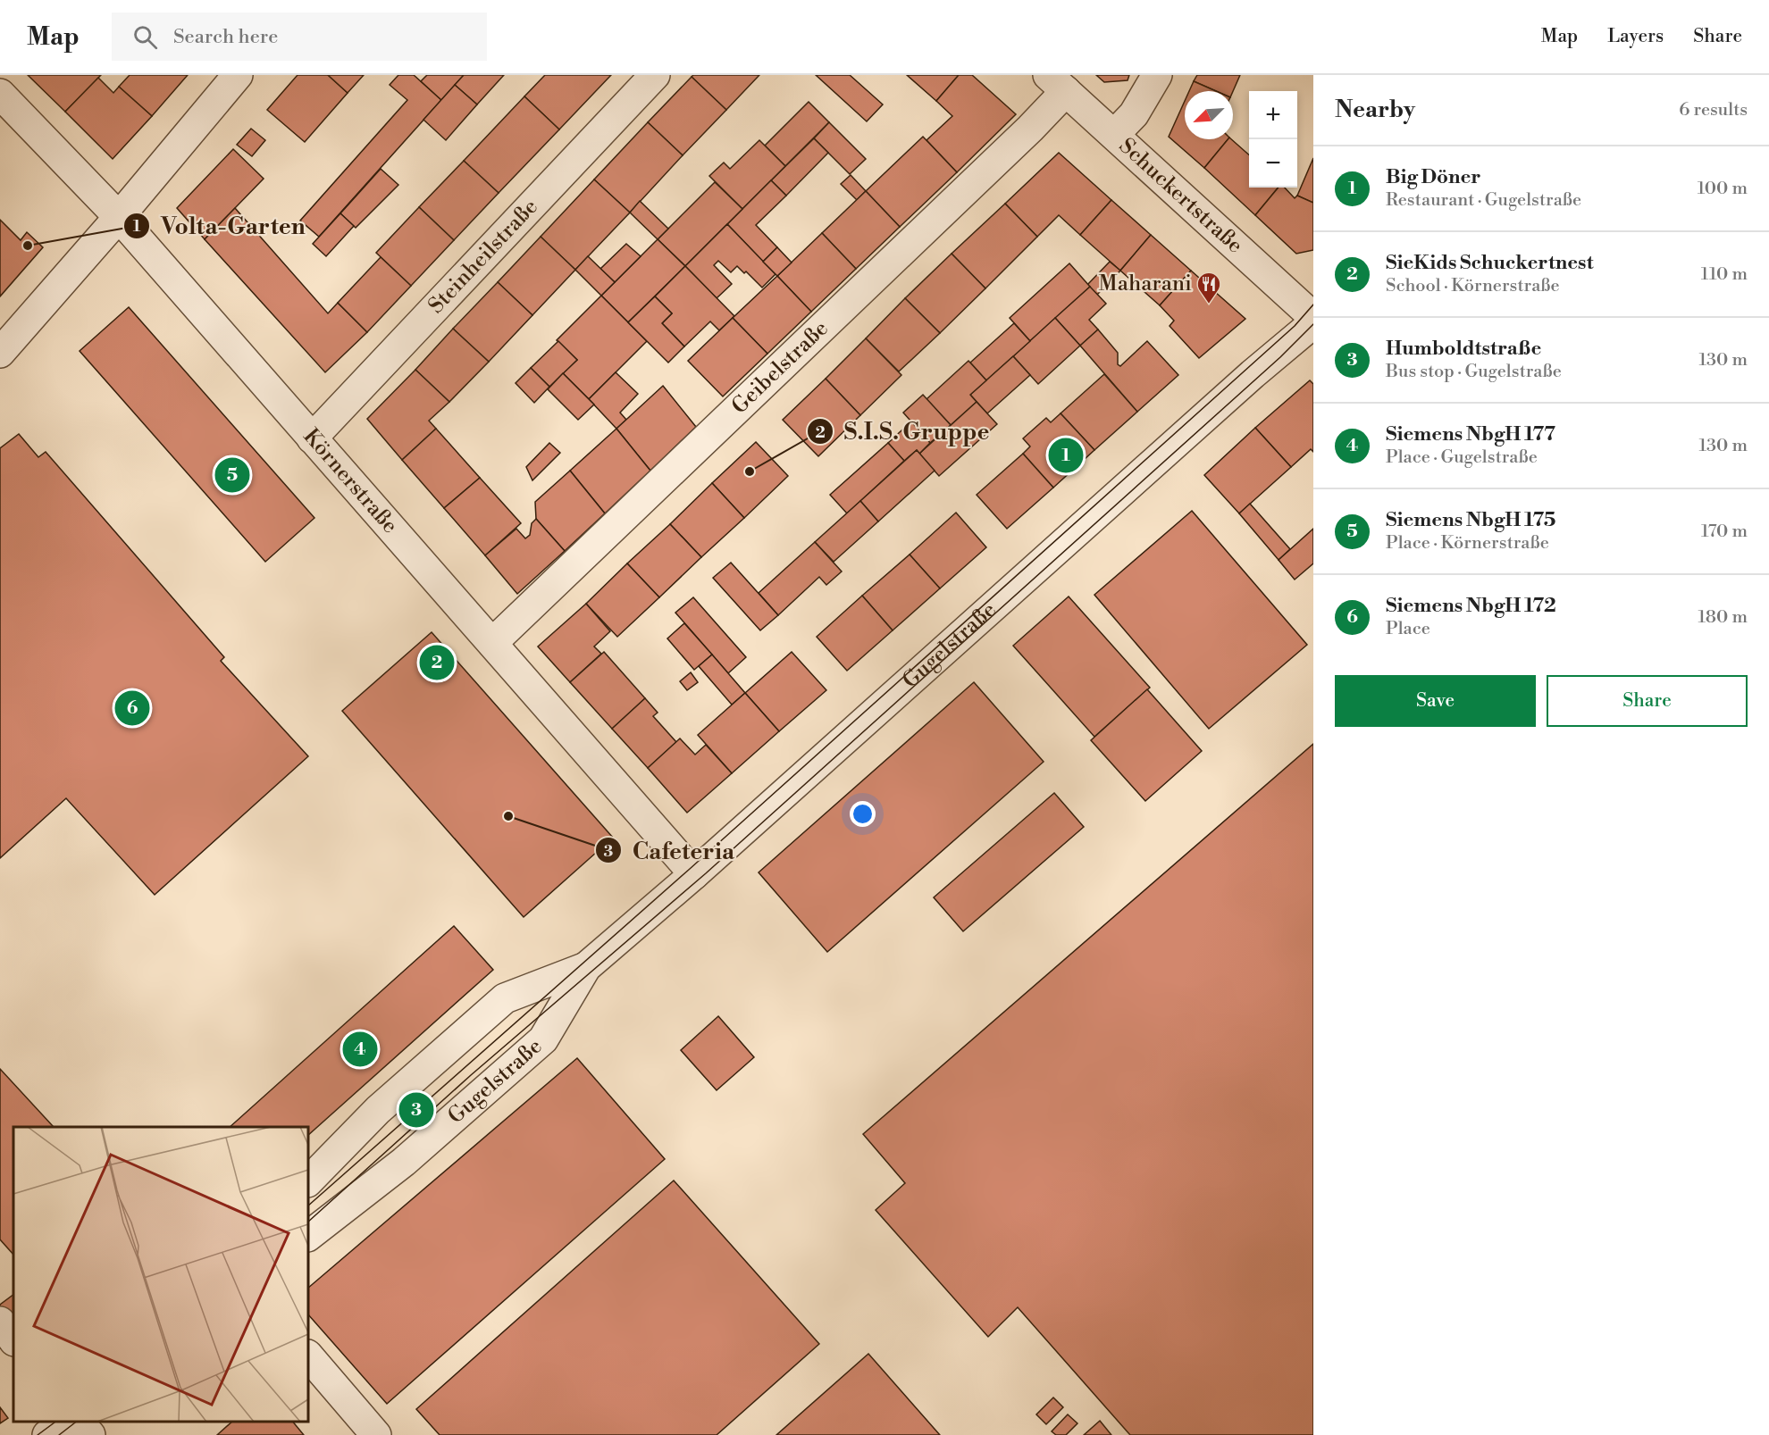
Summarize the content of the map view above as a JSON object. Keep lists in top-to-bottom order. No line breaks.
{"streets":{"street":["Schuckertstraße","Steinheilstraße","Geibelstraße","Körnerstraße","Gugelstraße"]},"crossings":[["Schuckertstraße","Geibelstraße"],["Steinheilstraße","Körnerstraße"],["Geibelstraße","Körnerstraße"],["Körnerstraße","Gugelstraße"]],"places":{"other":["Volta-Garten","S.I.S. Gruppe","Cafeteria"],"restaurant":["Maharani"]},"north":"bottom left","page":{"header":"Map","search":"Search here","nav":["Map","Layers","Share"],"heading":["Nearby","6 results"],"map_buttons":["+","−"],"list":[{"mark":"1","name":"Big Döner","note":"Restaurant · Gugelstraße","value":"100 m"},{"mark":"2","name":"SieKids Schuckertnest","note":"School · Körnerstraße","value":"110 m"},{"mark":"3","name":"Humboldtstraße","note":"Bus stop · Gugelstraße","value":"130 m"},{"mark":"4","name":"Siemens NbgH 177","note":"Place · Gugelstraße","value":"130 m"},{"mark":"5","name":"Siemens NbgH 175","note":"Place · Körnerstraße","value":"170 m"},{"mark":"6","name":"Siemens NbgH 172","note":"Place","value":"180 m"}],"pins":["1","5","2","6","4","3"],"buttons":["Save","Share"]}}
